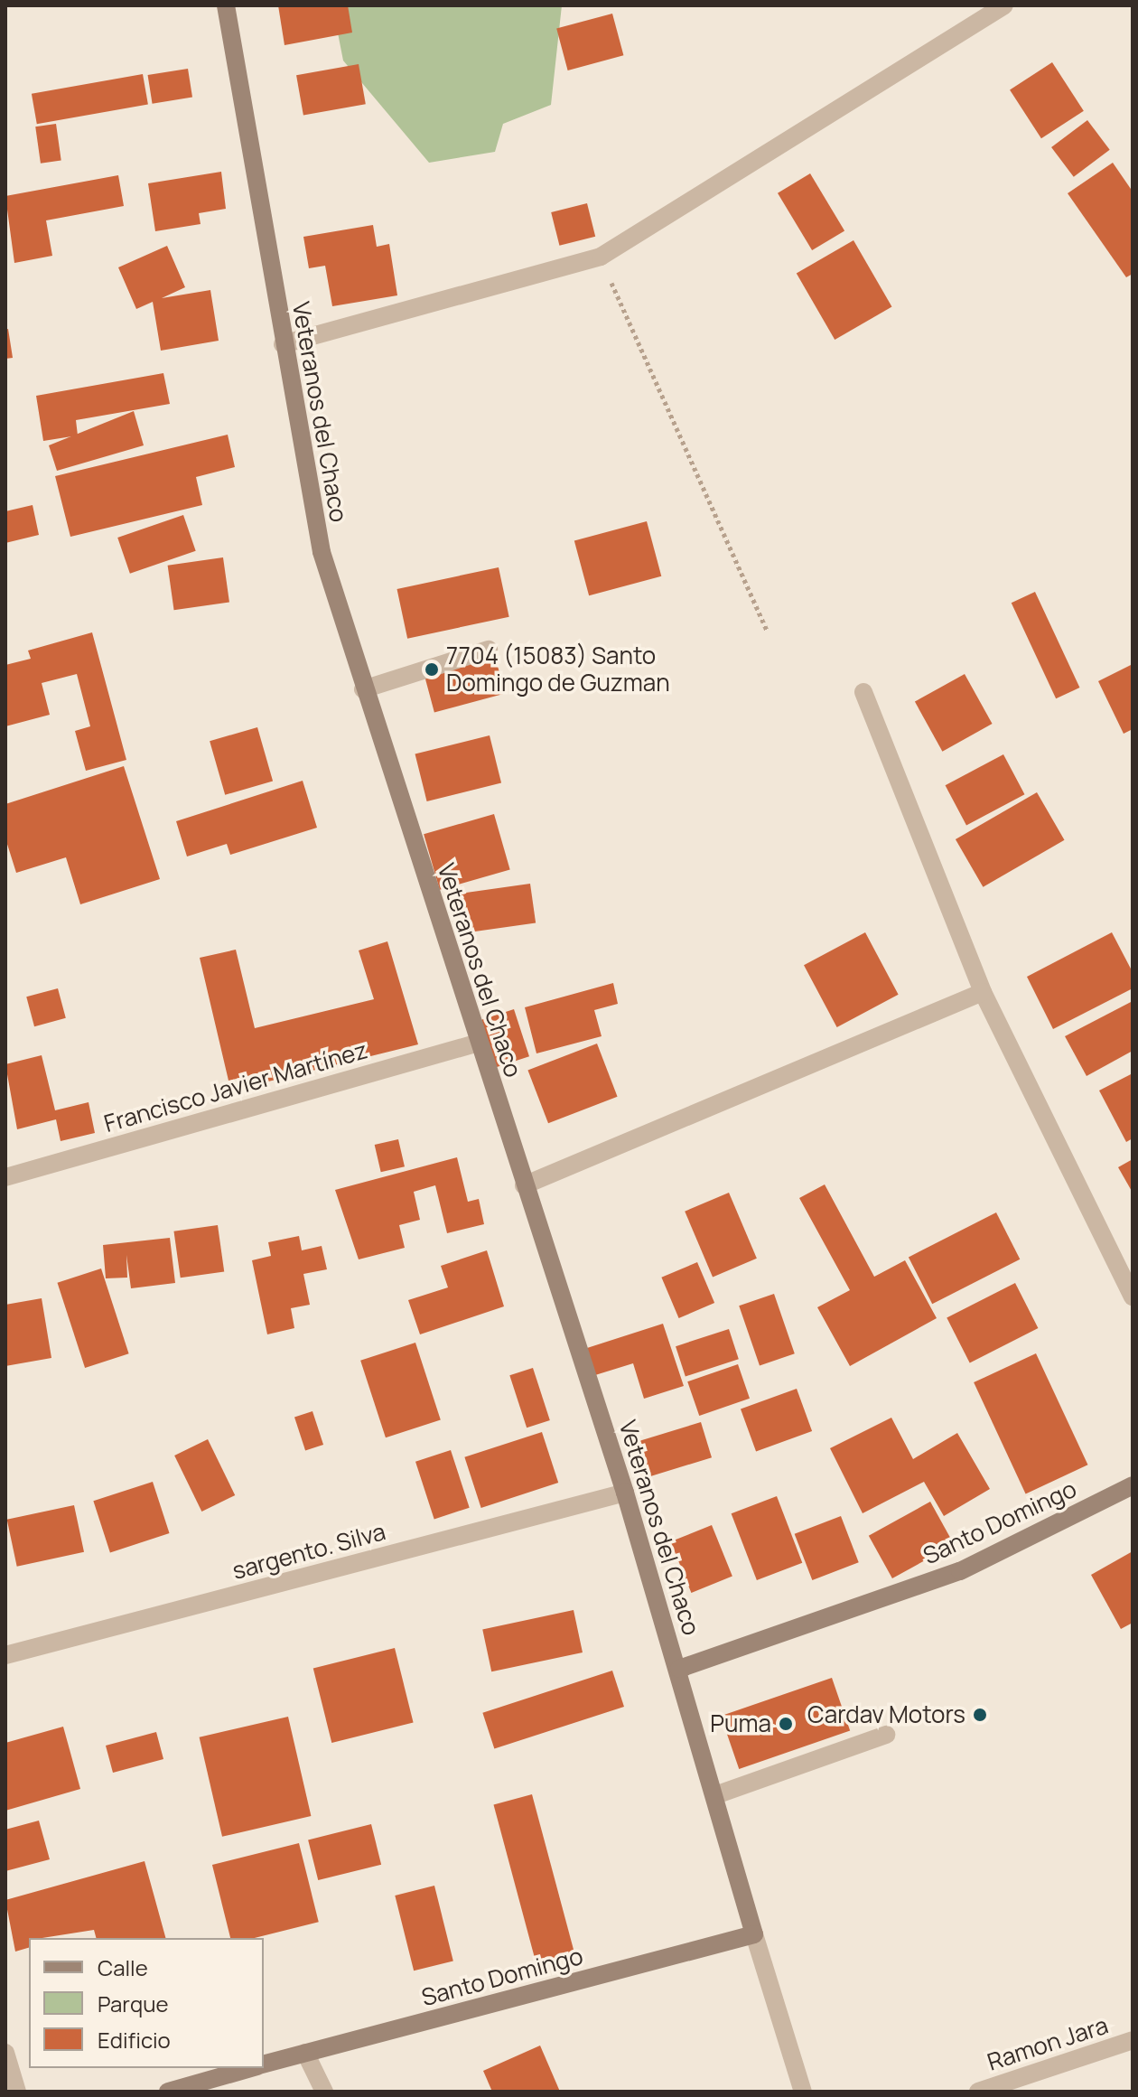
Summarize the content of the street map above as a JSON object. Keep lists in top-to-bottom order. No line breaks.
{"streets":{"street":["Veteranos del Chaco","Francisco Javier Martínez","Santo Domingo","sargento. Silva","Ramon Jara"]},"crossings":[["Veteranos del Chaco","Francisco Javier Martínez"],["Veteranos del Chaco","Santo Domingo"],["Veteranos del Chaco","sargento. Silva"]],"places":["7704 (15083) Santo Domingo de Guzman","Cardav Motors","Puma"],"legend":["Calle","Parque","Edificio"]}
